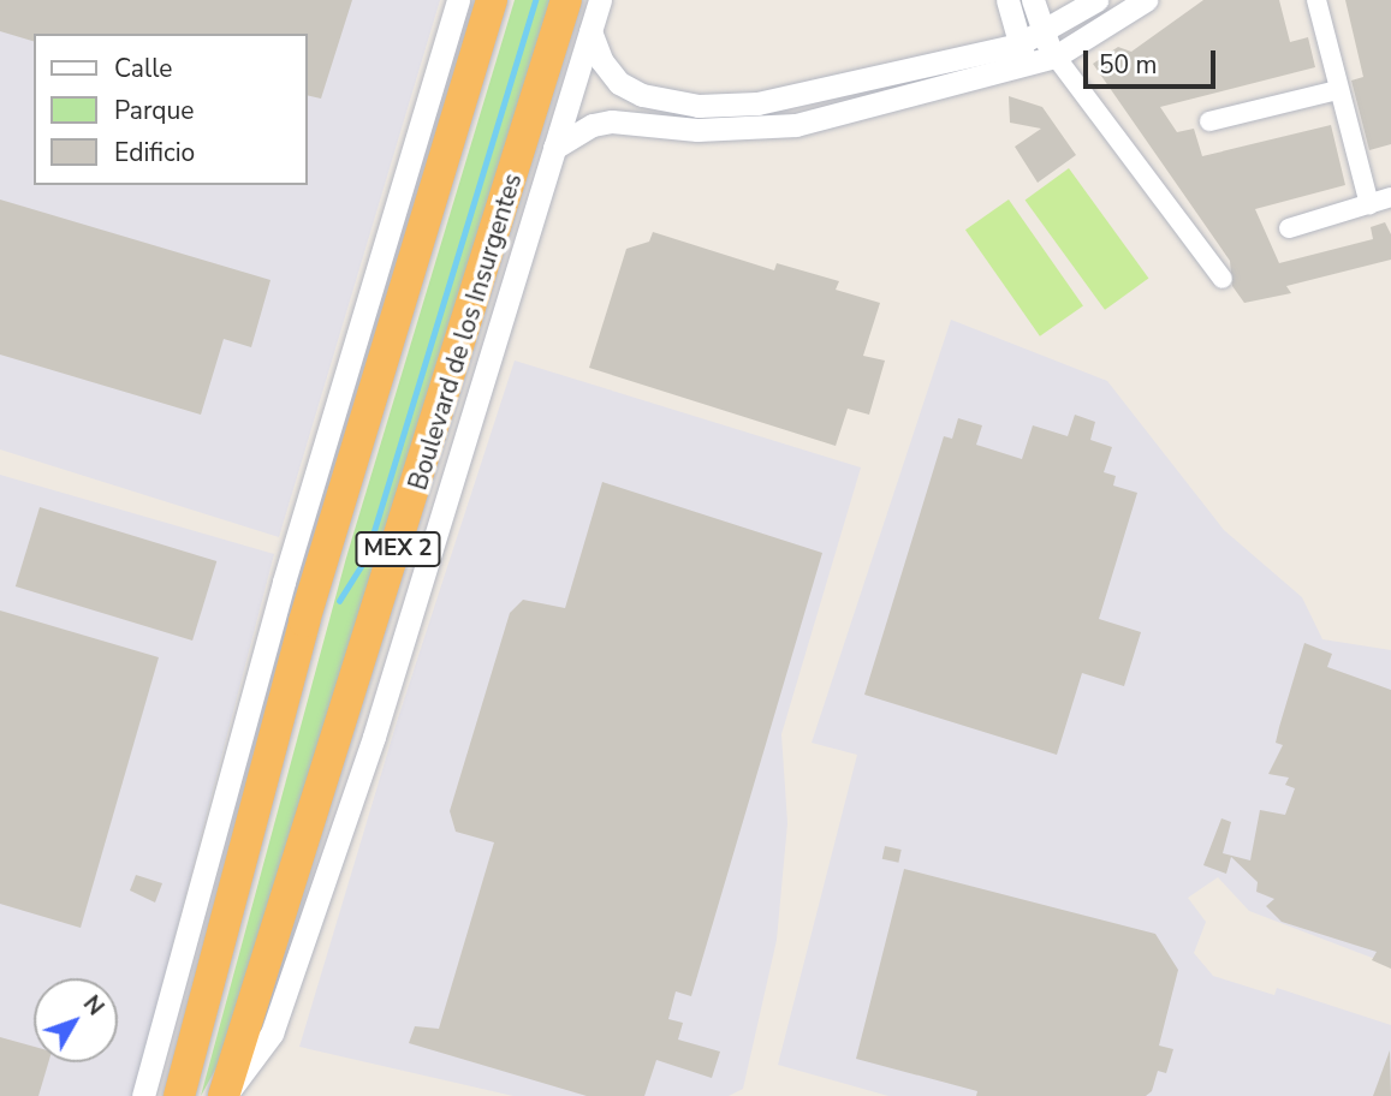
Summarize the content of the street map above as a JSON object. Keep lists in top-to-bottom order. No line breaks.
{"streets":{"highway":["Boulevard de los Insurgentes","MEX 2"]},"legend":["Calle","Parque","Edificio"],"scale_bar":"50 m","north":"top right"}
